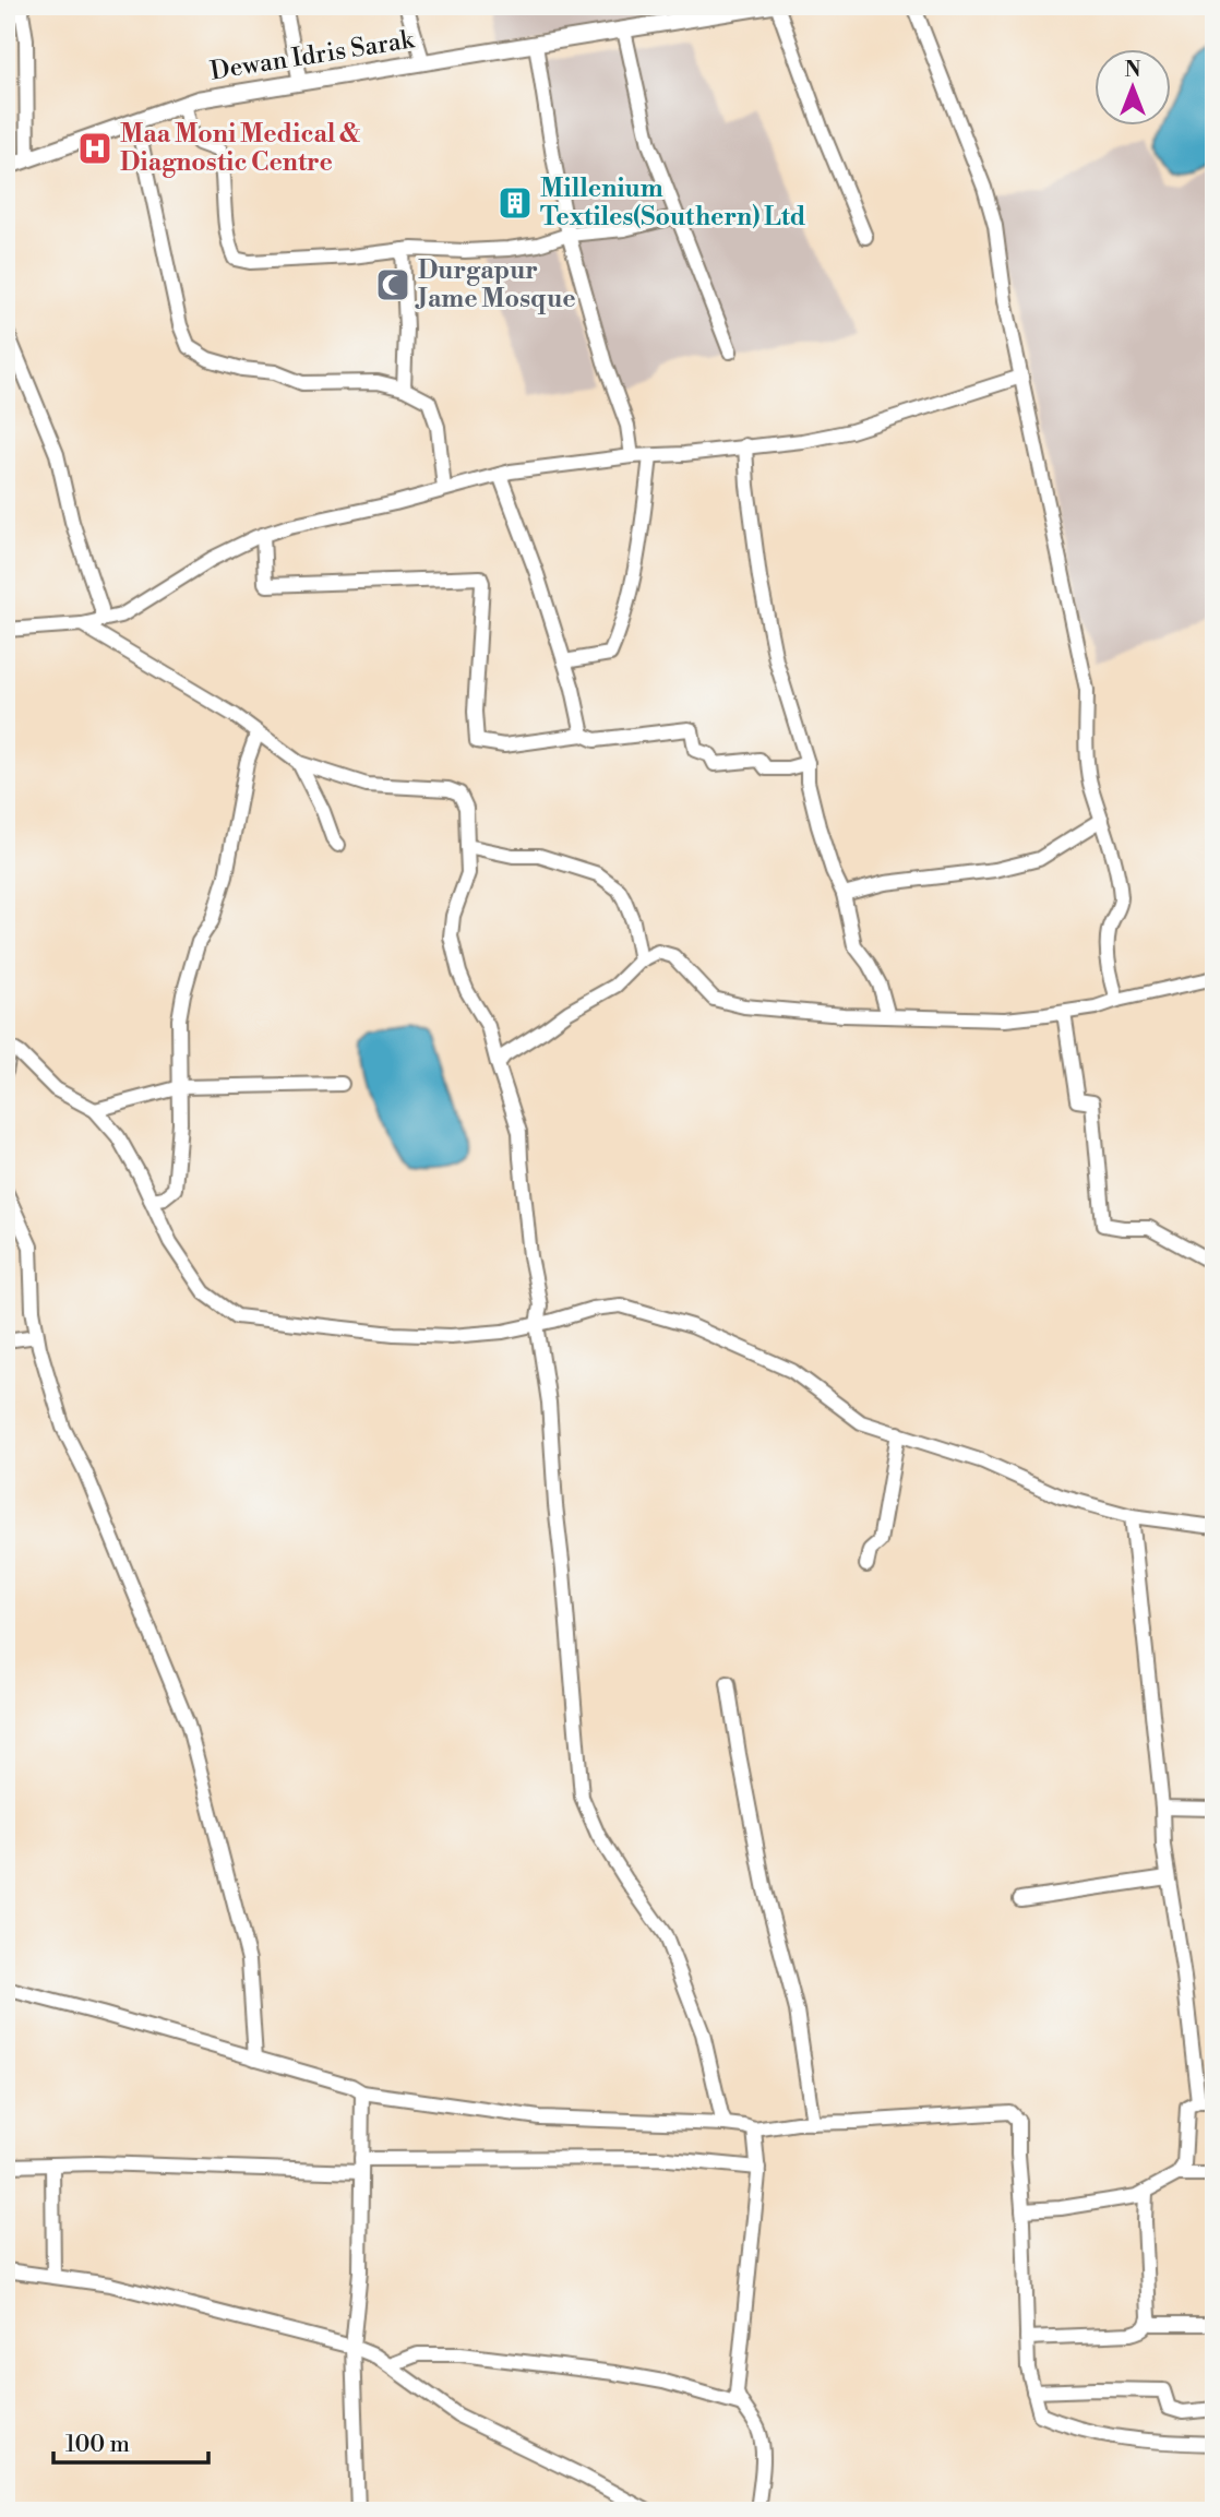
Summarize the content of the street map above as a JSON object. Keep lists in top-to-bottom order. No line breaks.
{"streets":{"main road":["Dewan Idris Sarak"]},"places":{"hospital":["Maa Moni Medical & Diagnostic Centre"],"building":["Millenium Textiles(Southern) Ltd"],"mosque":["Durgapur Jame Mosque"]},"scale_bar":"100 m","north":"top"}
